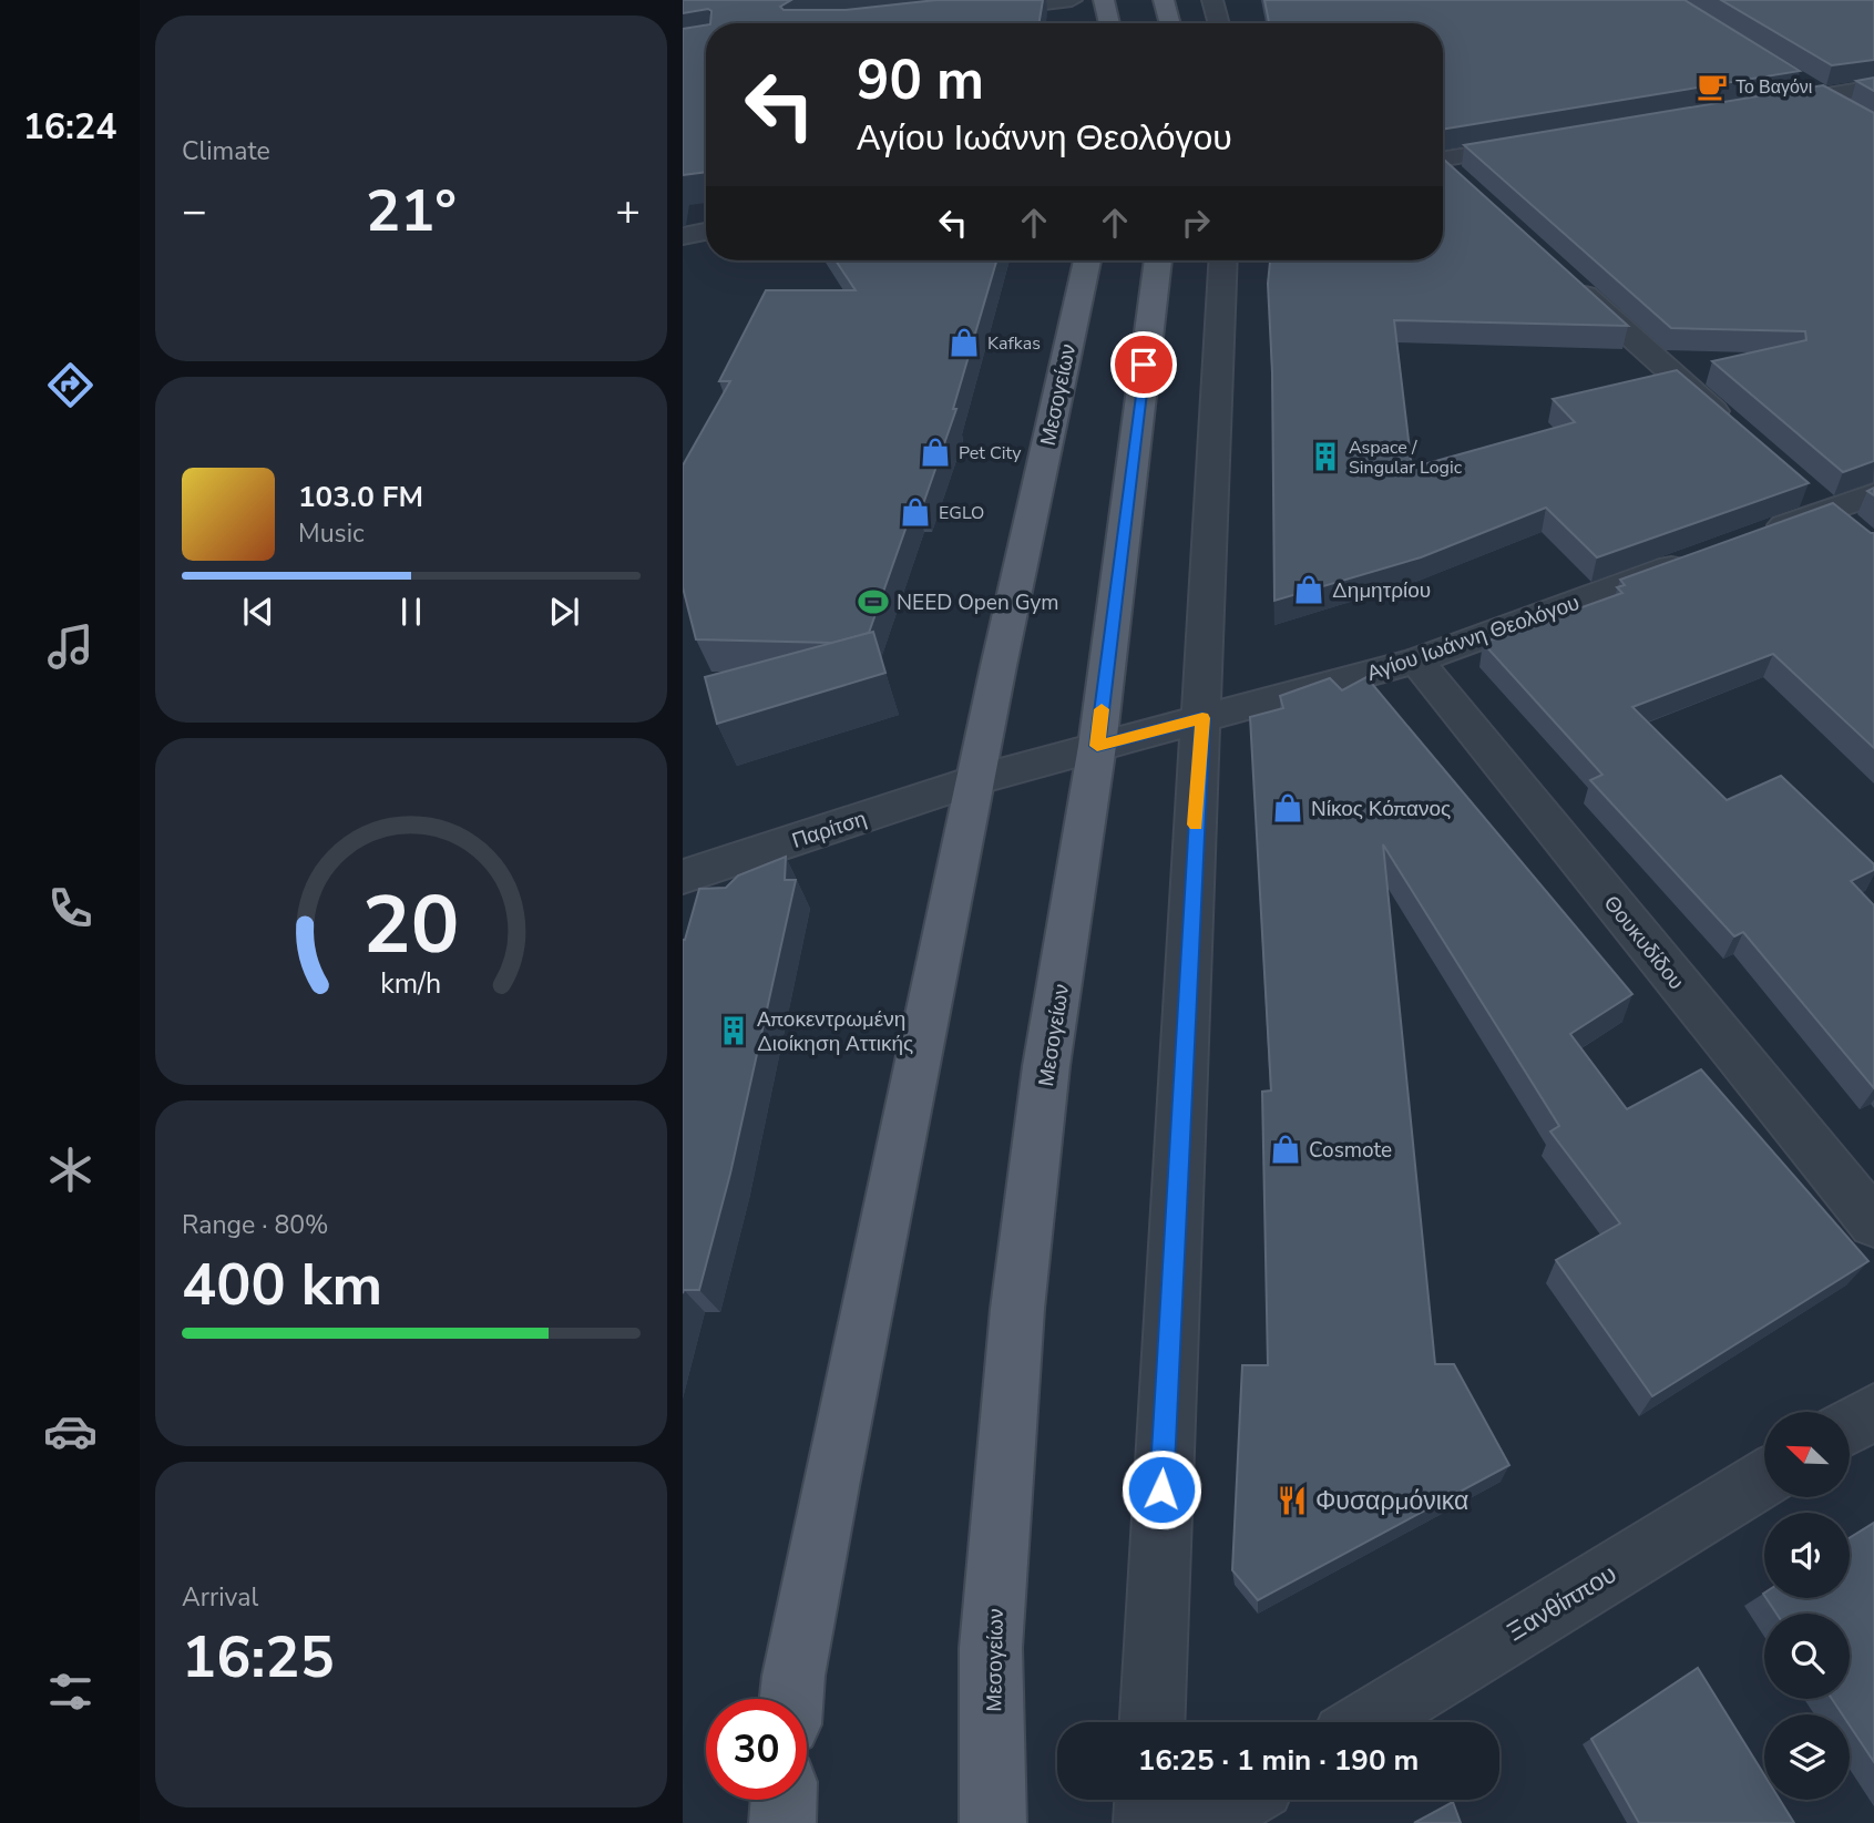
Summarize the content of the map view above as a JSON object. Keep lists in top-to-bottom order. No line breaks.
{"streets":{"main road":["Μεσογείων"],"street":["Αγίου Ιωάννη Θεολόγου","Παρίτση","Θουκυδίδου","Ξανθίππου"]},"crossings":[["Μεσογείων","Αγίου Ιωάννη Θεολόγου"],["Μεσογείων","Παρίτση"],["Αγίου Ιωάννη Θεολόγου","Παρίτση"],["Αγίου Ιωάννη Θεολόγου","Θουκυδίδου"]],"places":{"cafe":["Το Βαγόνι"],"shop":["Kafkas","Pet City","EGLO","Δημητρίου","Νίκος Κόπανος","Cosmote"],"building":["Aspace / Singular Logic","Αποκεντρωμένη Διοίκηση Αττικής"],"sports":["NEED Open Gym"],"restaurant":["Φυσαρμόνικα"]},"north":"top left","page":{"tabs":"16:24","tile":["Climate",["Range · 80%","400 km"],["Arrival","16:25"]],"turn":["90 m","Αγίου Ιωάννη Θεολόγου"],"heat":["−","21°","+"],"song":["103.0 FM","Music"],"limit":"30","trip":"16:25 · 1 min · 190 m","gauge":["20","km/h"]}}
